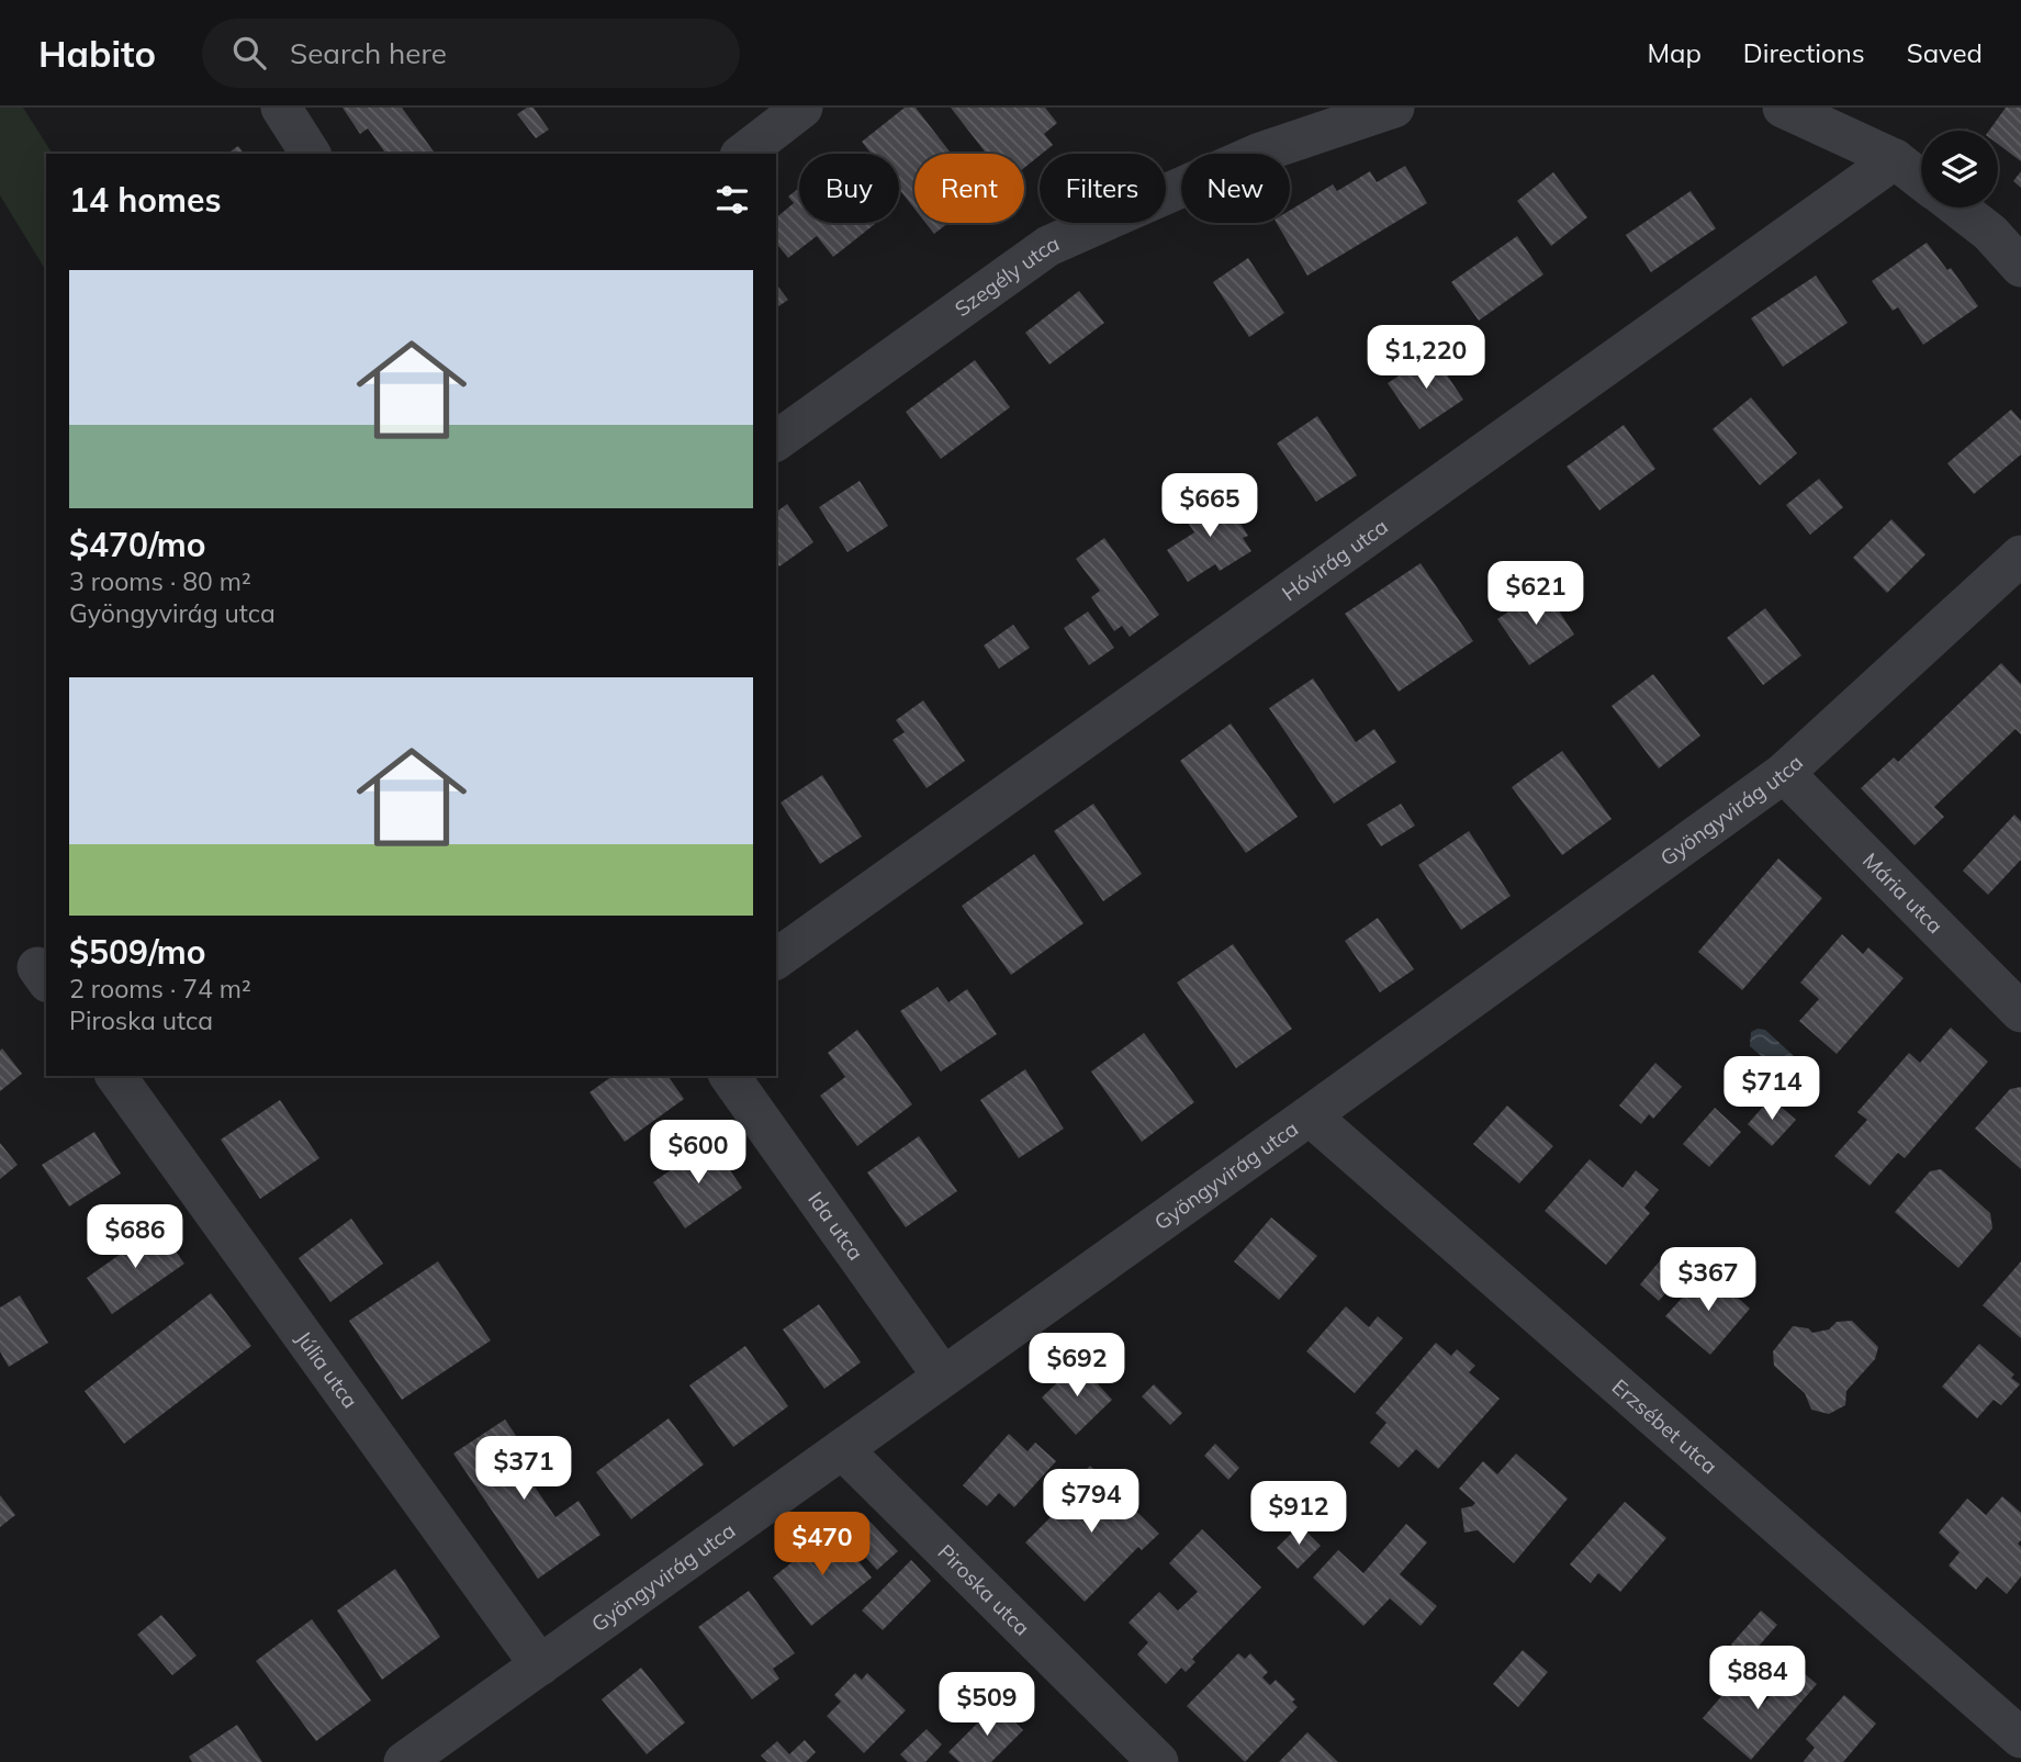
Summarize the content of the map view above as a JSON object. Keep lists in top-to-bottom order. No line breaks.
{"streets":{"street":["Szegély utca","Hóvirág utca","Gyöngyvirág utca","Mária utca","Ida utca","Júlia utca","Erzsébet utca","Piroska utca"]},"crossings":[["Gyöngyvirág utca","Mária utca"],["Gyöngyvirág utca","Ida utca"],["Gyöngyvirág utca","Júlia utca"],["Gyöngyvirág utca","Erzsébet utca"],["Gyöngyvirág utca","Piroska utca"]],"page":{"header":"Habito","search":"Search here","nav":["Map","Directions","Saved"],"chip":["Buy","Rent","Filters","New"],"heading":"14 homes","list":[{"name":"$470/mo","note":"3 rooms · 80 m² · Gyöngyvirág utca"},{"name":"$509/mo","note":"2 rooms · 74 m² · Piroska utca"}],"price":["$1,220","$665","$621","$714","$600","$686","$367","$692","$371","$794","$912","$470","$884","$509"]}}
